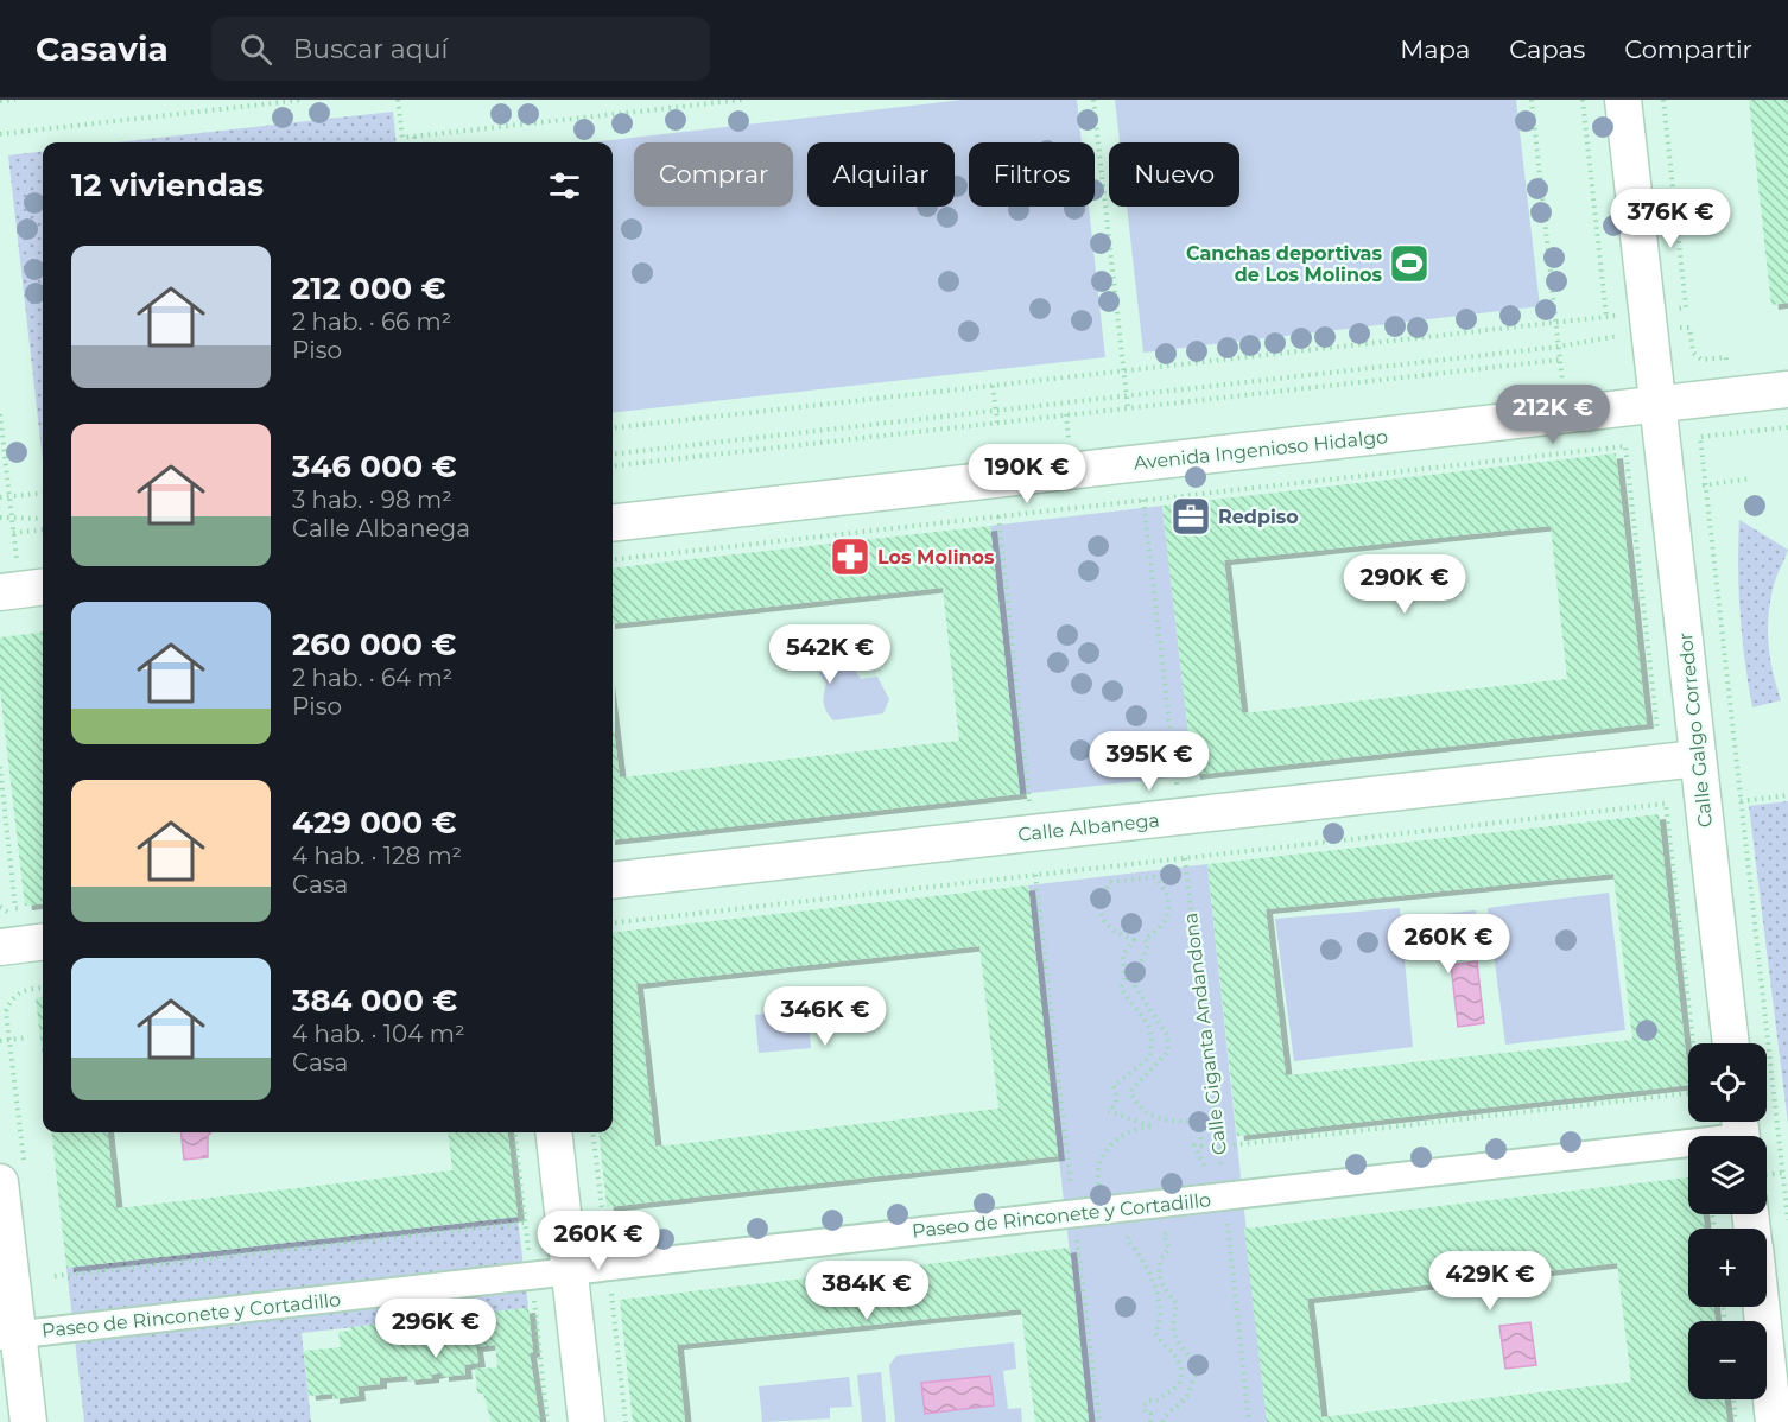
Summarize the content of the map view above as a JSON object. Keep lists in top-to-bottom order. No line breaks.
{"streets":{"street":["Avenida Ingenioso Hidalgo","Calle Galgo Corredor","Calle Albanega","Paseo de Rinconete y Cortadillo"],"path":["Calle Giganta Andandona"]},"crossings":[["Avenida Ingenioso Hidalgo","Calle Galgo Corredor"],["Calle Galgo Corredor","Calle Albanega"],["Calle Giganta Andandona","Paseo de Rinconete y Cortadillo"]],"places":{"sports":["Canchas deportivas de Los Molinos"],"office":["Redpiso"],"pharmacy":["Los Molinos"]},"page":{"header":"Casavia","search":"Buscar aquí","nav":["Mapa","Capas","Compartir"],"chip":["Comprar","Alquilar","Filtros","Nuevo"],"heading":"12 viviendas","price":["376K €","212K €","190K €","290K €","542K €","395K €","260K €","346K €","260K €","429K €","384K €","296K €"],"list":[{"name":"212 000 €","note":"2 hab. · 66 m² · Piso"},{"name":"346 000 €","note":"3 hab. · 98 m² · Calle Albanega"},{"name":"260 000 €","note":"2 hab. · 64 m² · Piso"},{"name":"429 000 €","note":"4 hab. · 128 m² · Casa"},{"name":"384 000 €","note":"4 hab. · 104 m² · Casa"}],"map_buttons":["+","−"]}}
